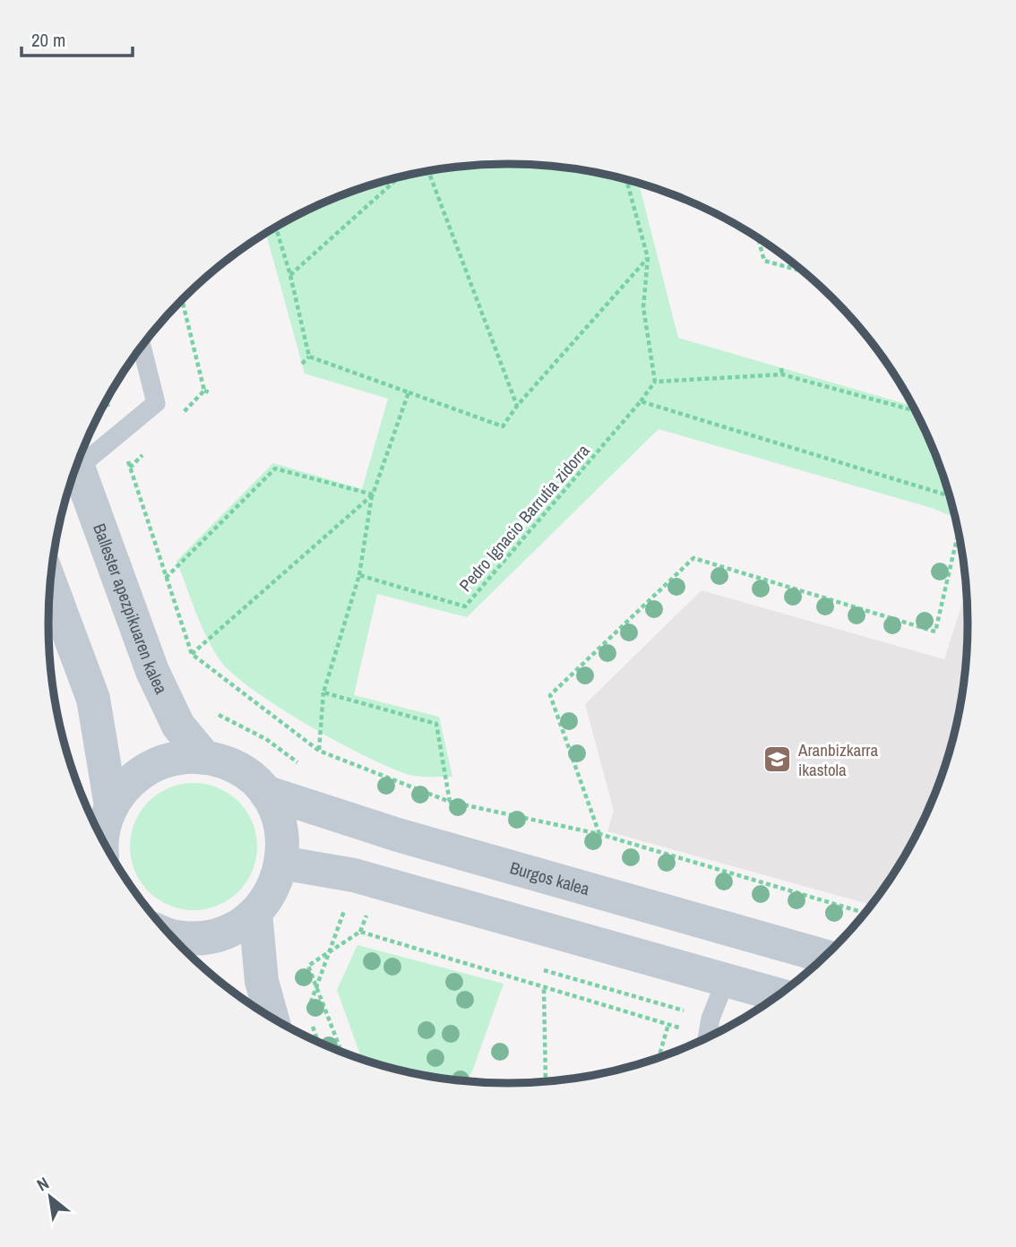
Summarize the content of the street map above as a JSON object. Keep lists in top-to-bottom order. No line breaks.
{"streets":{"street":["Ballester apezpikuaren kalea","Burgos kalea"],"path":["Pedro Ignacio Barrutia zidorra"]},"places":{"school or university":["Aranbizkarra ikastola"]},"scale_bar":"20 m","north":"top left"}
